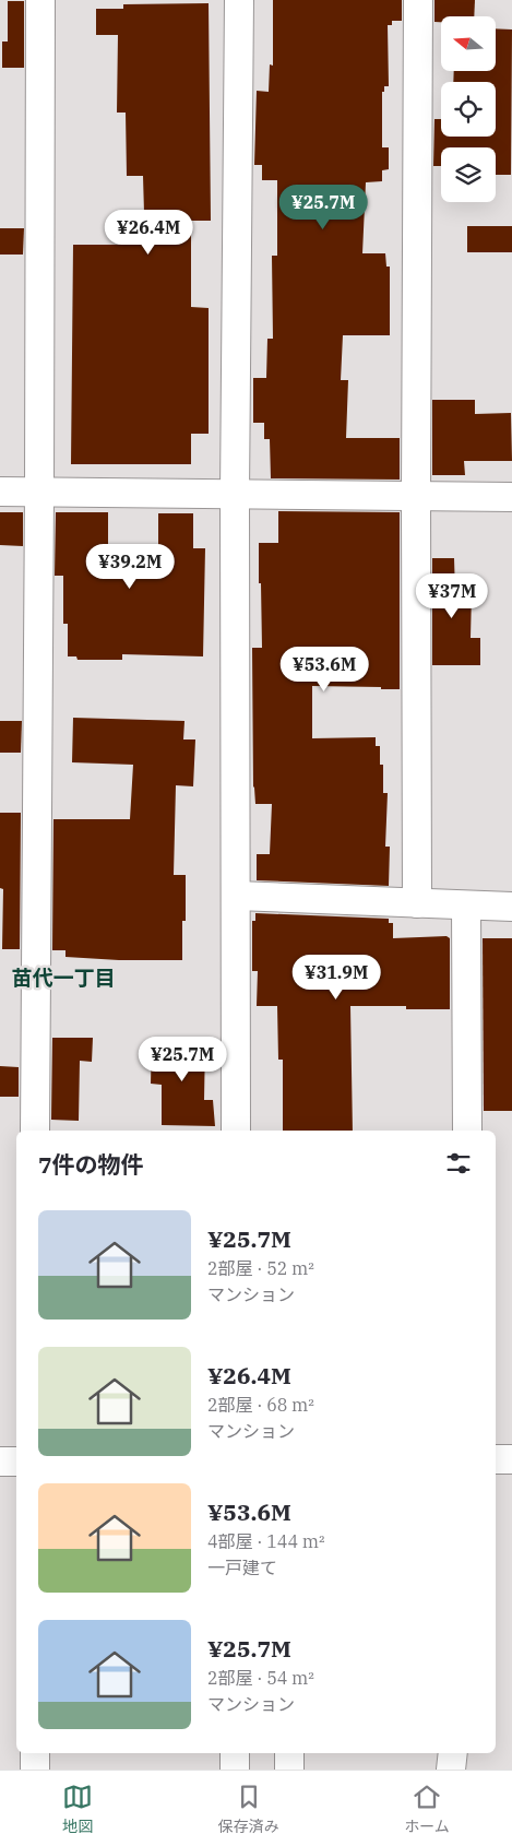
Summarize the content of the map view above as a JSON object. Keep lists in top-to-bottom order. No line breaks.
{"districts":["苗代一丁目"],"north":"left","page":{"price":["¥25.7M","¥26.4M","¥39.2M","¥37M","¥53.6M","¥31.9M","¥25.7M"],"heading":"7件の物件","list":[{"name":"¥25.7M","note":"2部屋 · 52 m² · マンション"},{"name":"¥26.4M","note":"2部屋 · 68 m² · マンション"},{"name":"¥53.6M","note":"4部屋 · 144 m² · 一戸建て"},{"name":"¥25.7M","note":"2部屋 · 54 m² · マンション"}],"tabs":["地図","保存済み","ホーム"]}}
